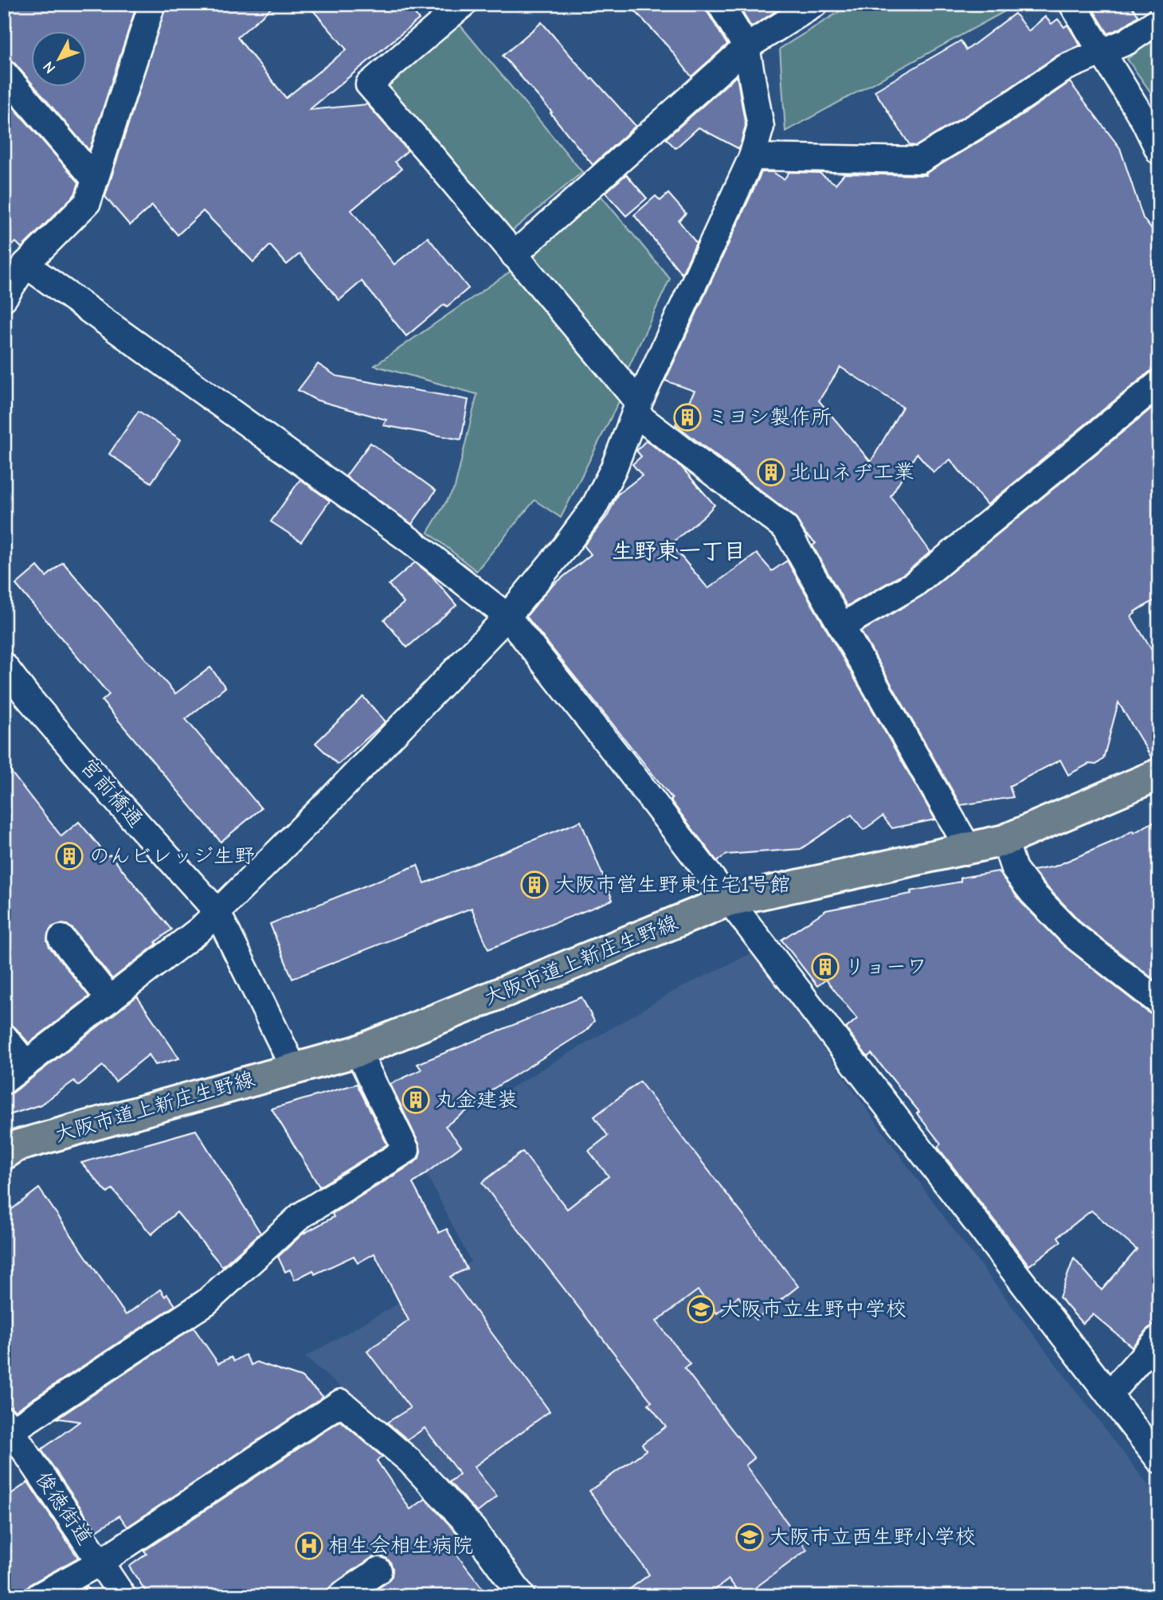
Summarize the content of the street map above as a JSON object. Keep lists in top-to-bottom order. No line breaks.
{"streets":{"main road":["大阪市道上新庄生野線"],"street":["宮前橋通","俊徳街道"]},"crossings":[["宮前橋通","大阪市道上新庄生野線"]],"districts":["生野東一丁目"],"places":{"building":["ミヨシ製作所","北山ネヂ工業","のんビレッジ生野","大阪市営生野東住宅1号館","リョーワ","丸金建装"],"school or university":["大阪市立生野中学校","大阪市立西生野小学校"],"hospital":["相生会相生病院"]},"north":"bottom left"}
